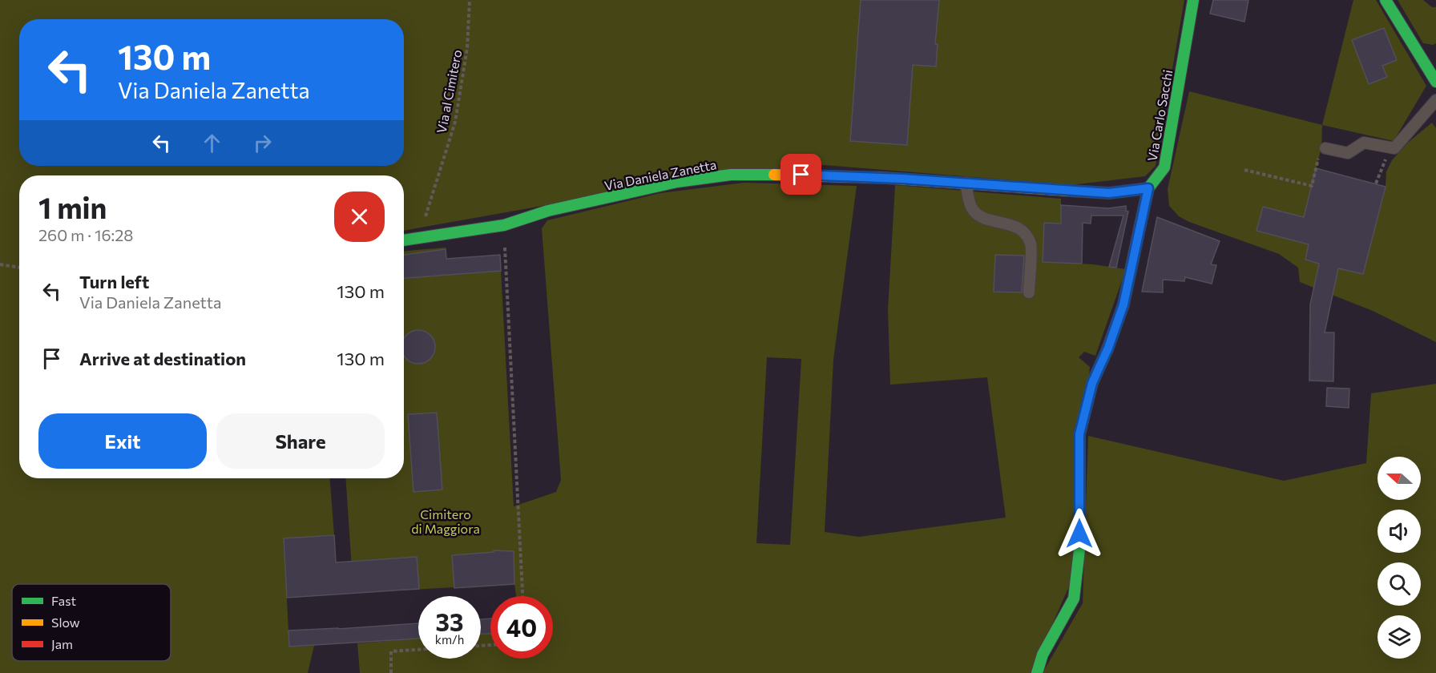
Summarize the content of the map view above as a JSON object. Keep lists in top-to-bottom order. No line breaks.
{"streets":{"street":["Via Carlo Sacchi","Via Daniela Zanetta"],"path":["Via al Cimitero"]},"crossings":[["Via al Cimitero","Via Daniela Zanetta"],["Via Carlo Sacchi","Via Daniela Zanetta"]],"parks":["Cimitero di Maggiora"],"legend":["Fast","Slow","Jam"],"north":"left","page":{"turn":["130 m","Via Daniela Zanetta"],"heading":["1 min","260 m · 16:28"],"list":[{"name":"Turn left","note":"Via Daniela Zanetta","value":"130 m"},{"name":"Arrive at destination","value":"130 m"}],"buttons":["Exit","Share"],"speed":"33 km/h","limit":"40"}}
